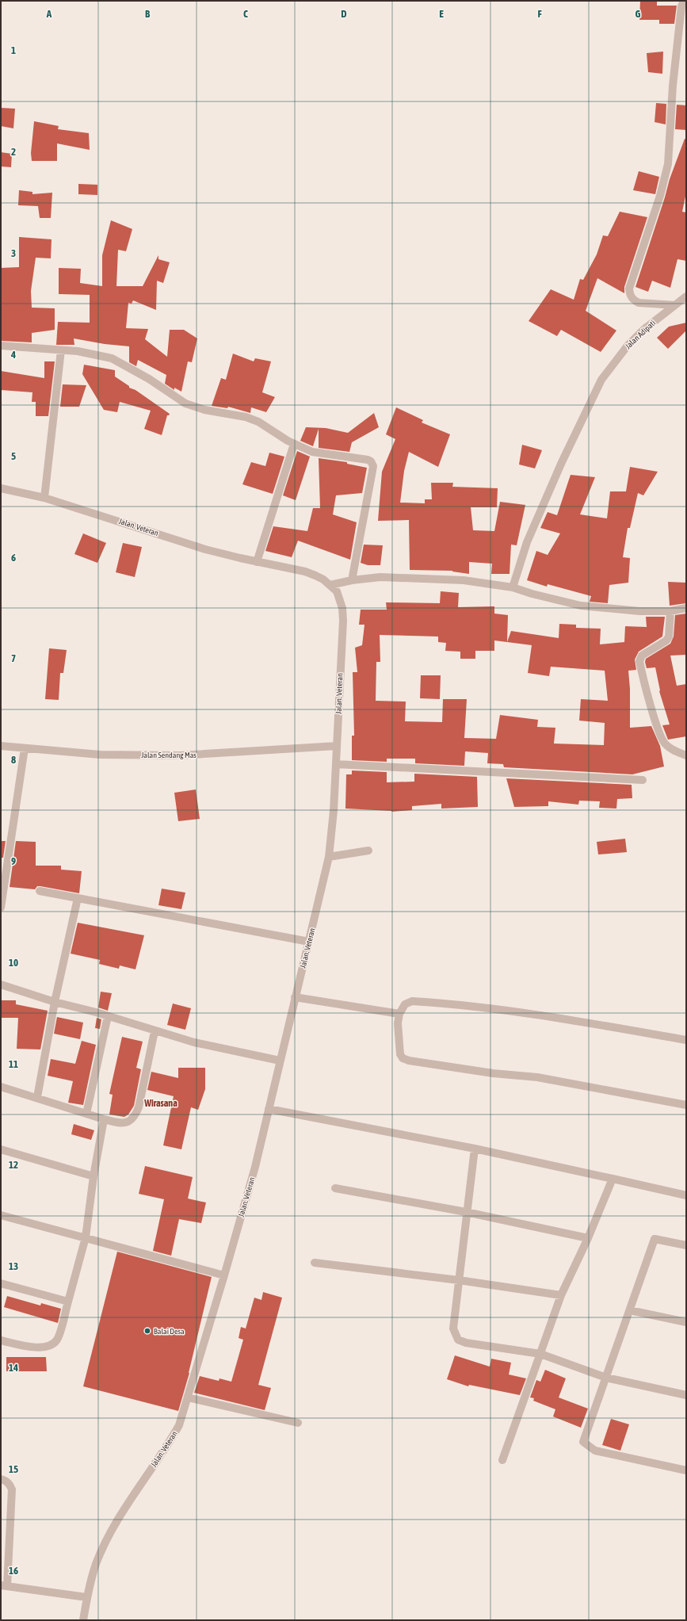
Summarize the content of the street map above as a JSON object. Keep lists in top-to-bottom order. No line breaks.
{"streets":{"street":["Jalan Adipati","Jalan. Veteran","Jalan Sendang Mas"]},"crossings":[["Jalan. Veteran","Jalan Sendang Mas"]],"districts":["Wirasana"],"places":["Balai Desa"],"grid":{"columns":["A","B","C","D","E","F","G"],"rows":["1","2","3","4","5","6","7","8","9","10","11","12","13","14","15","16"]}}
